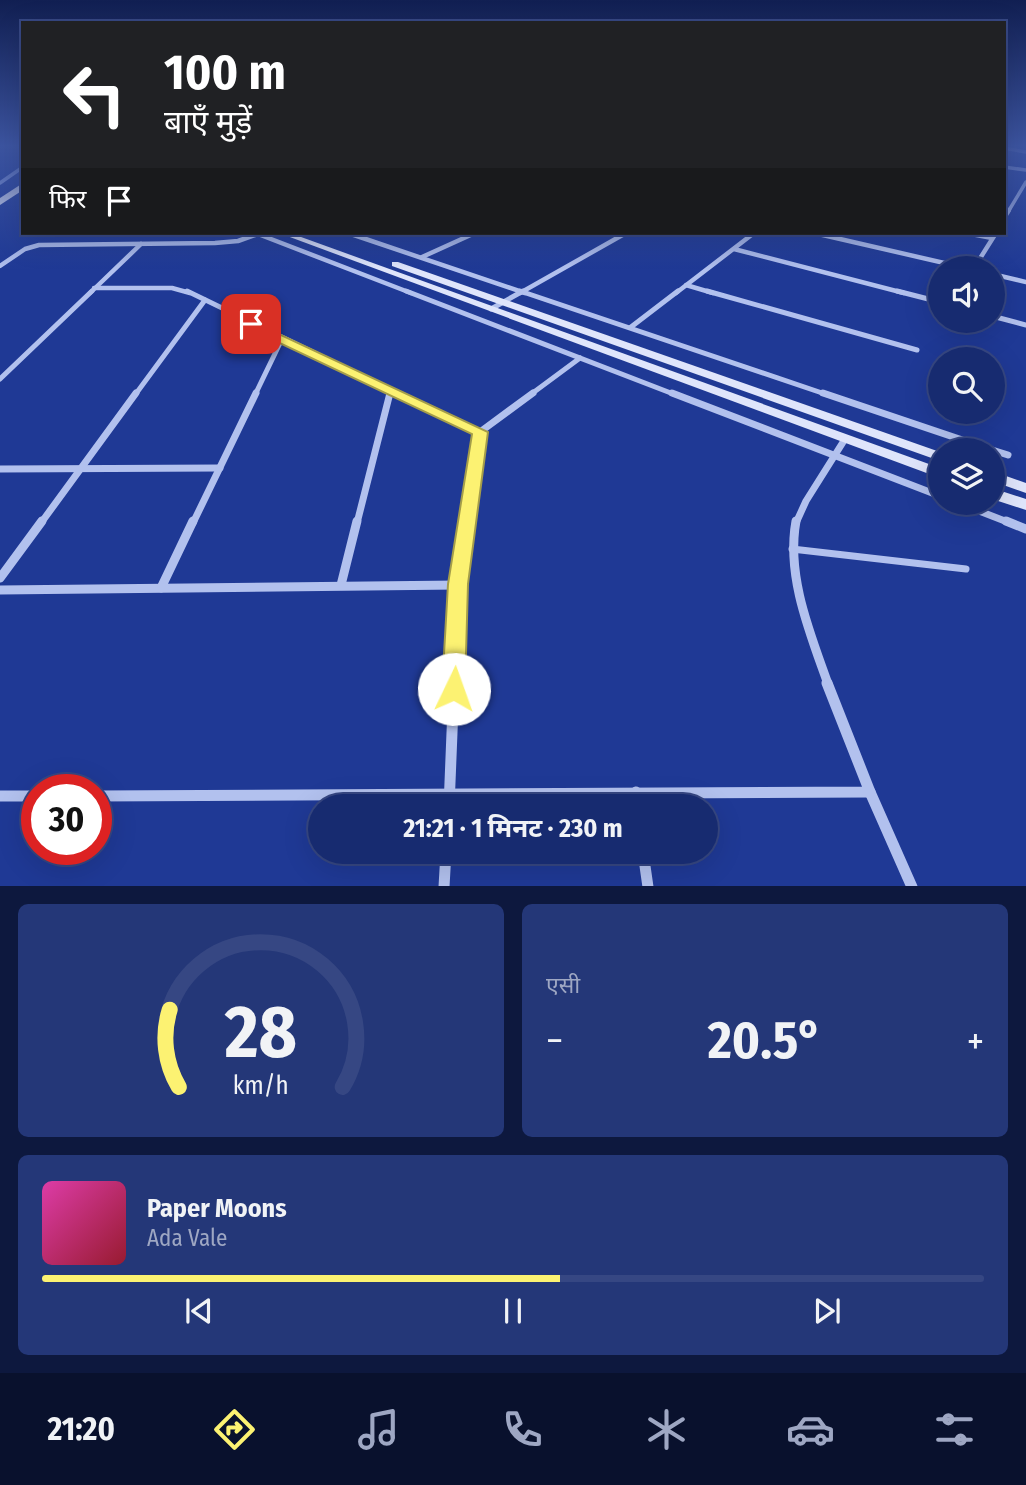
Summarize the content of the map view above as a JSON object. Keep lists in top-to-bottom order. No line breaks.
{"page":{"turn":["100 m","बाएँ मुड़ें"],"then":"फिर","limit":"30","trip":"21:21 · 1 मिनट · 230 m","tile":"एसी","heat":["−","20.5°","+"],"song":["Paper Moons","Ada Vale"],"tabs":"21:20","gauge":["28","km/h"]}}
